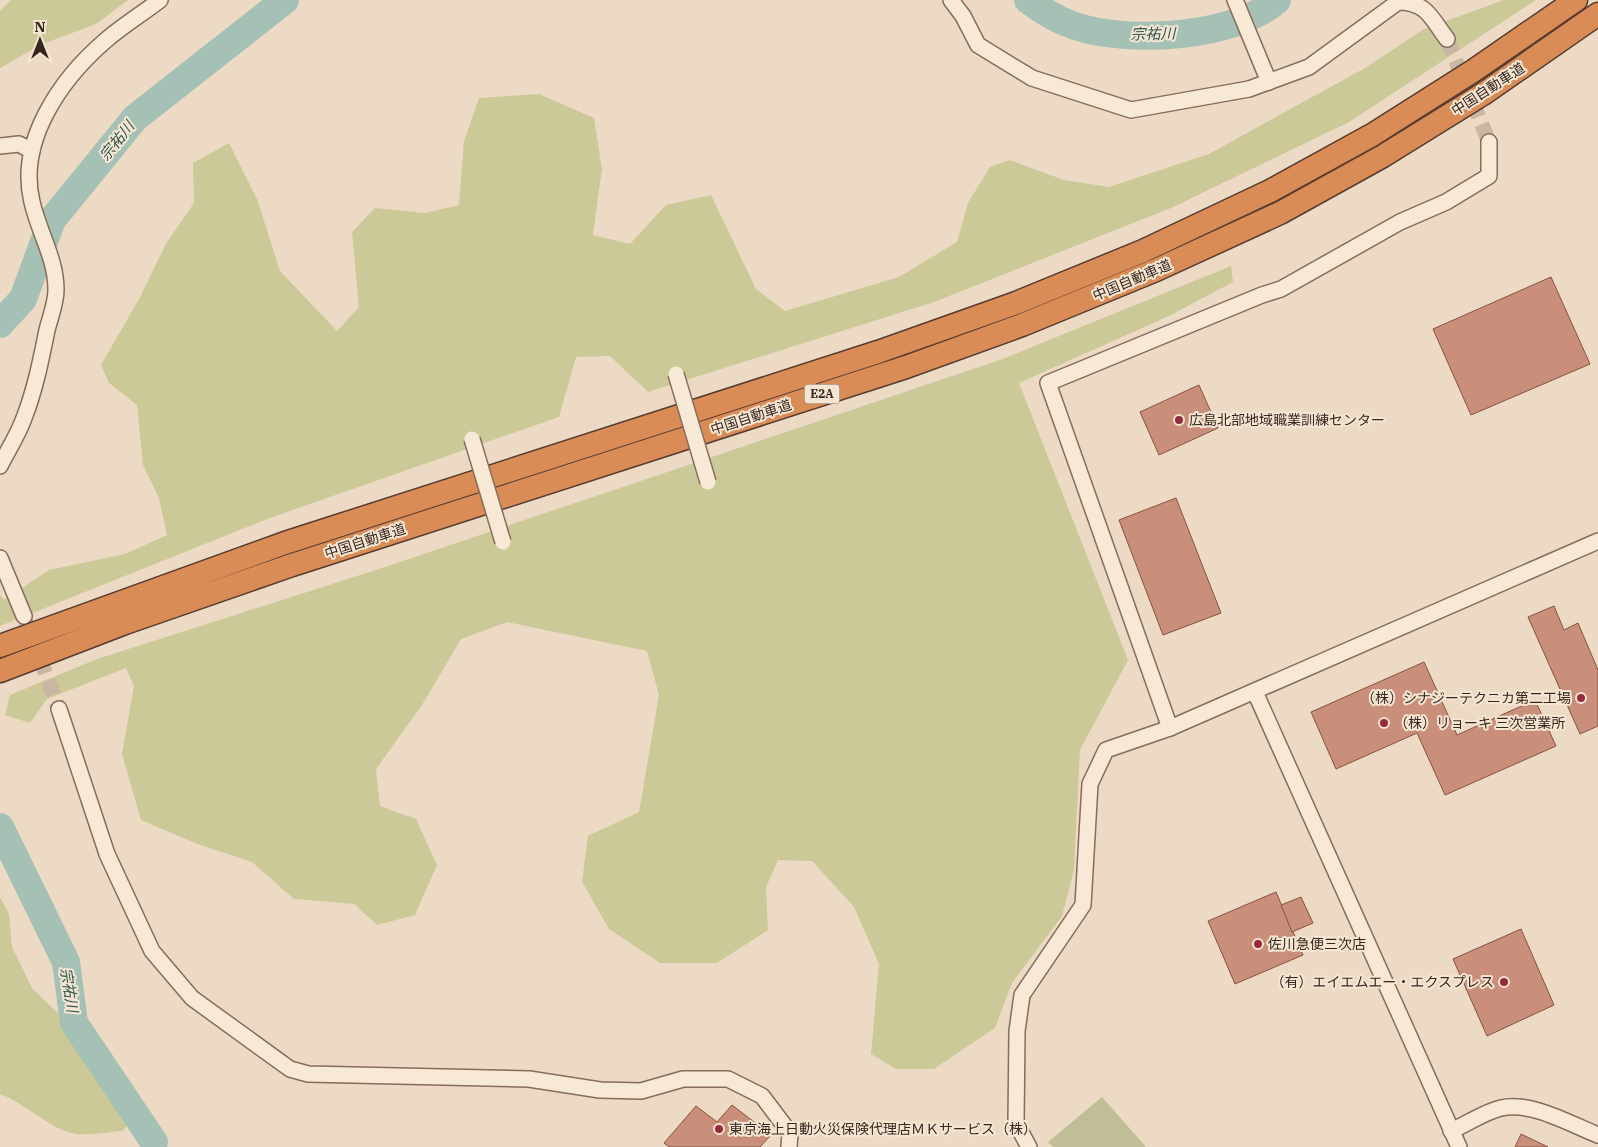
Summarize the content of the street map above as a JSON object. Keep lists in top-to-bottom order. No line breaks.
{"streets":{"highway":["中国自動車道","E2A"]},"water":["宗祐川"],"places":["広島北部地域職業訓練センター","（株）シナジーテクニカ第二工場","（株）リョーキ 三次営業所","佐川急便三次店","（有）エイエムエー・エクスプレス","東京海上日動火災保険代理店ＭＫサービス（株）"],"north":"top"}
